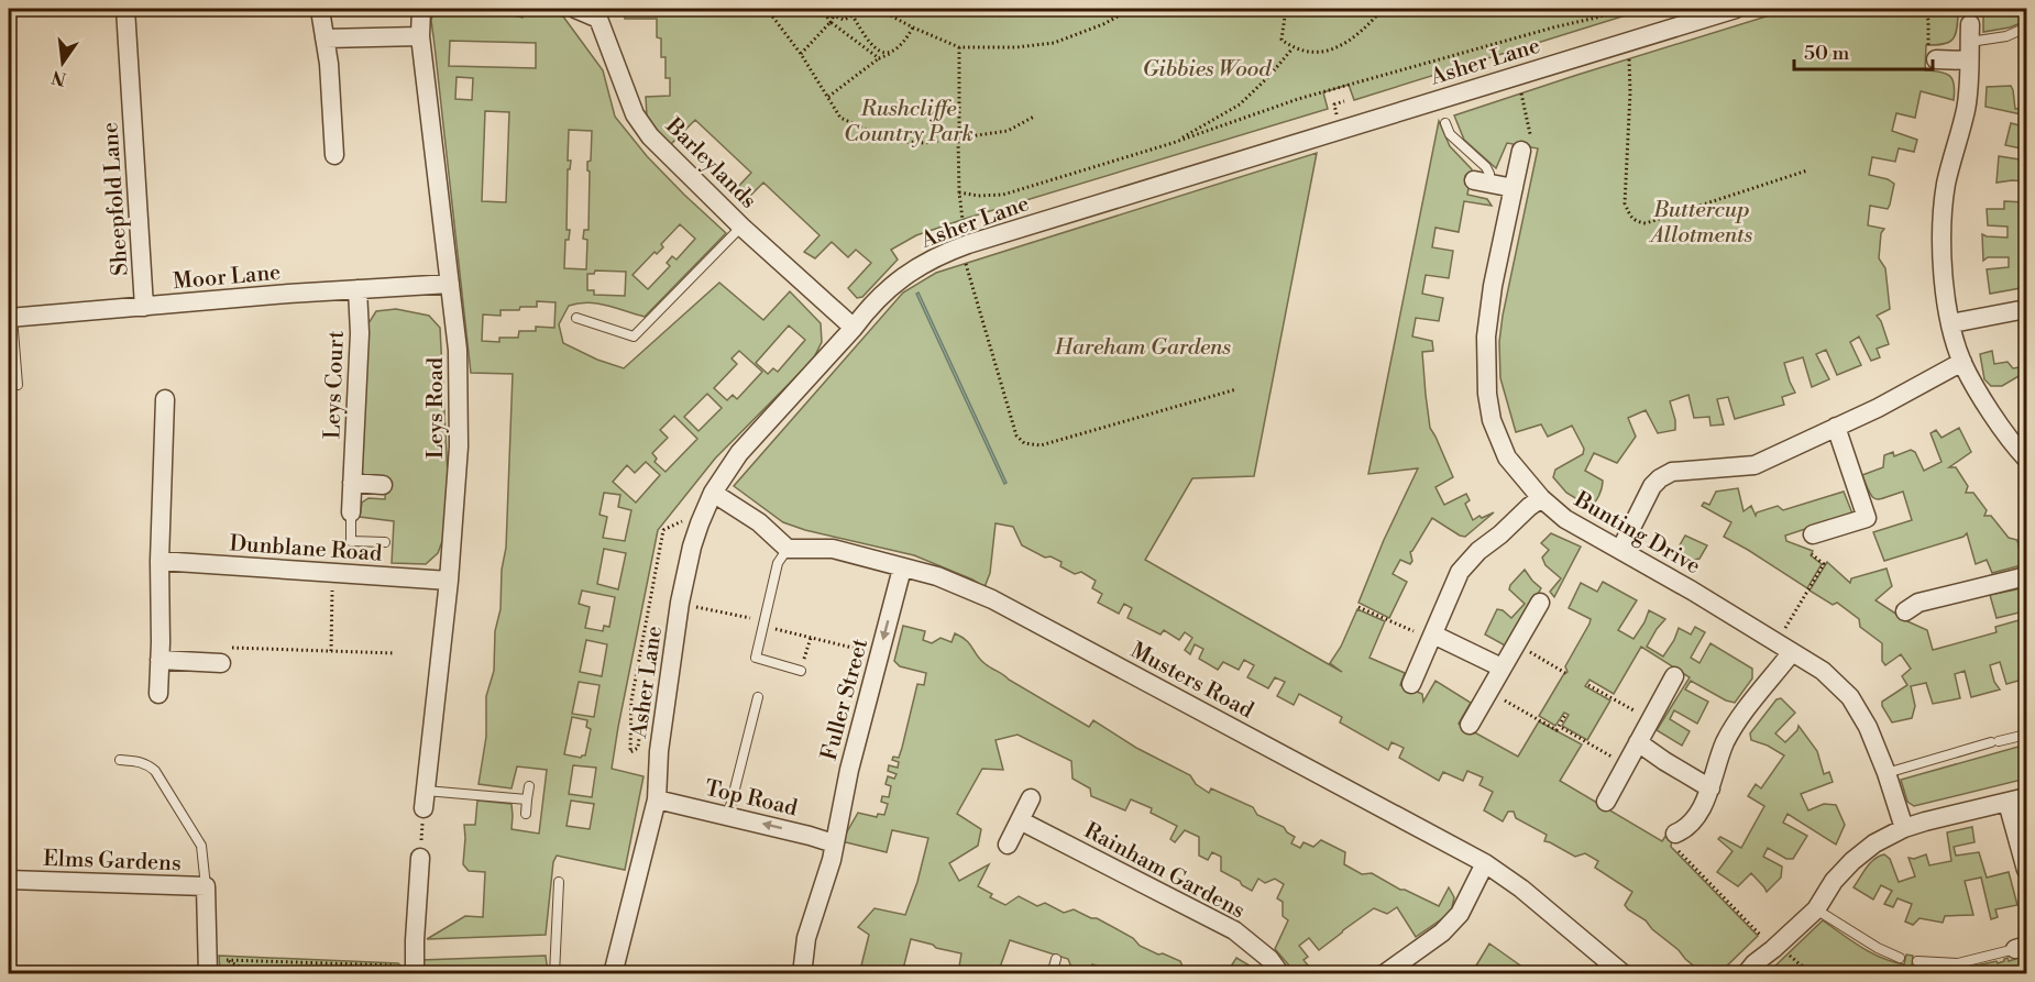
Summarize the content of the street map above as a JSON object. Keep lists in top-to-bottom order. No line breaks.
{"streets":{"street":["Asher Lane","Barleylands","Sheepfold Lane","Moor Lane","Leys Court","Leys Road","Bunting Drive","Dunblane Road","Musters Road","Fuller Street","Top Road","Elms Gardens","Rainham Gardens"]},"crossings":[["Asher Lane","Barleylands"],["Asher Lane","Top Road"],["Sheepfold Lane","Moor Lane"],["Moor Lane","Leys Court"],["Moor Lane","Leys Road"],["Leys Road","Dunblane Road"],["Musters Road","Fuller Street"],["Fuller Street","Top Road"]],"one_way":["Top Road"],"parks":["Gibbies Wood","Rushcliffe Country Park","Buttercup Allotments","Hareham Gardens"],"scale_bar":"50 m","north":"bottom"}
